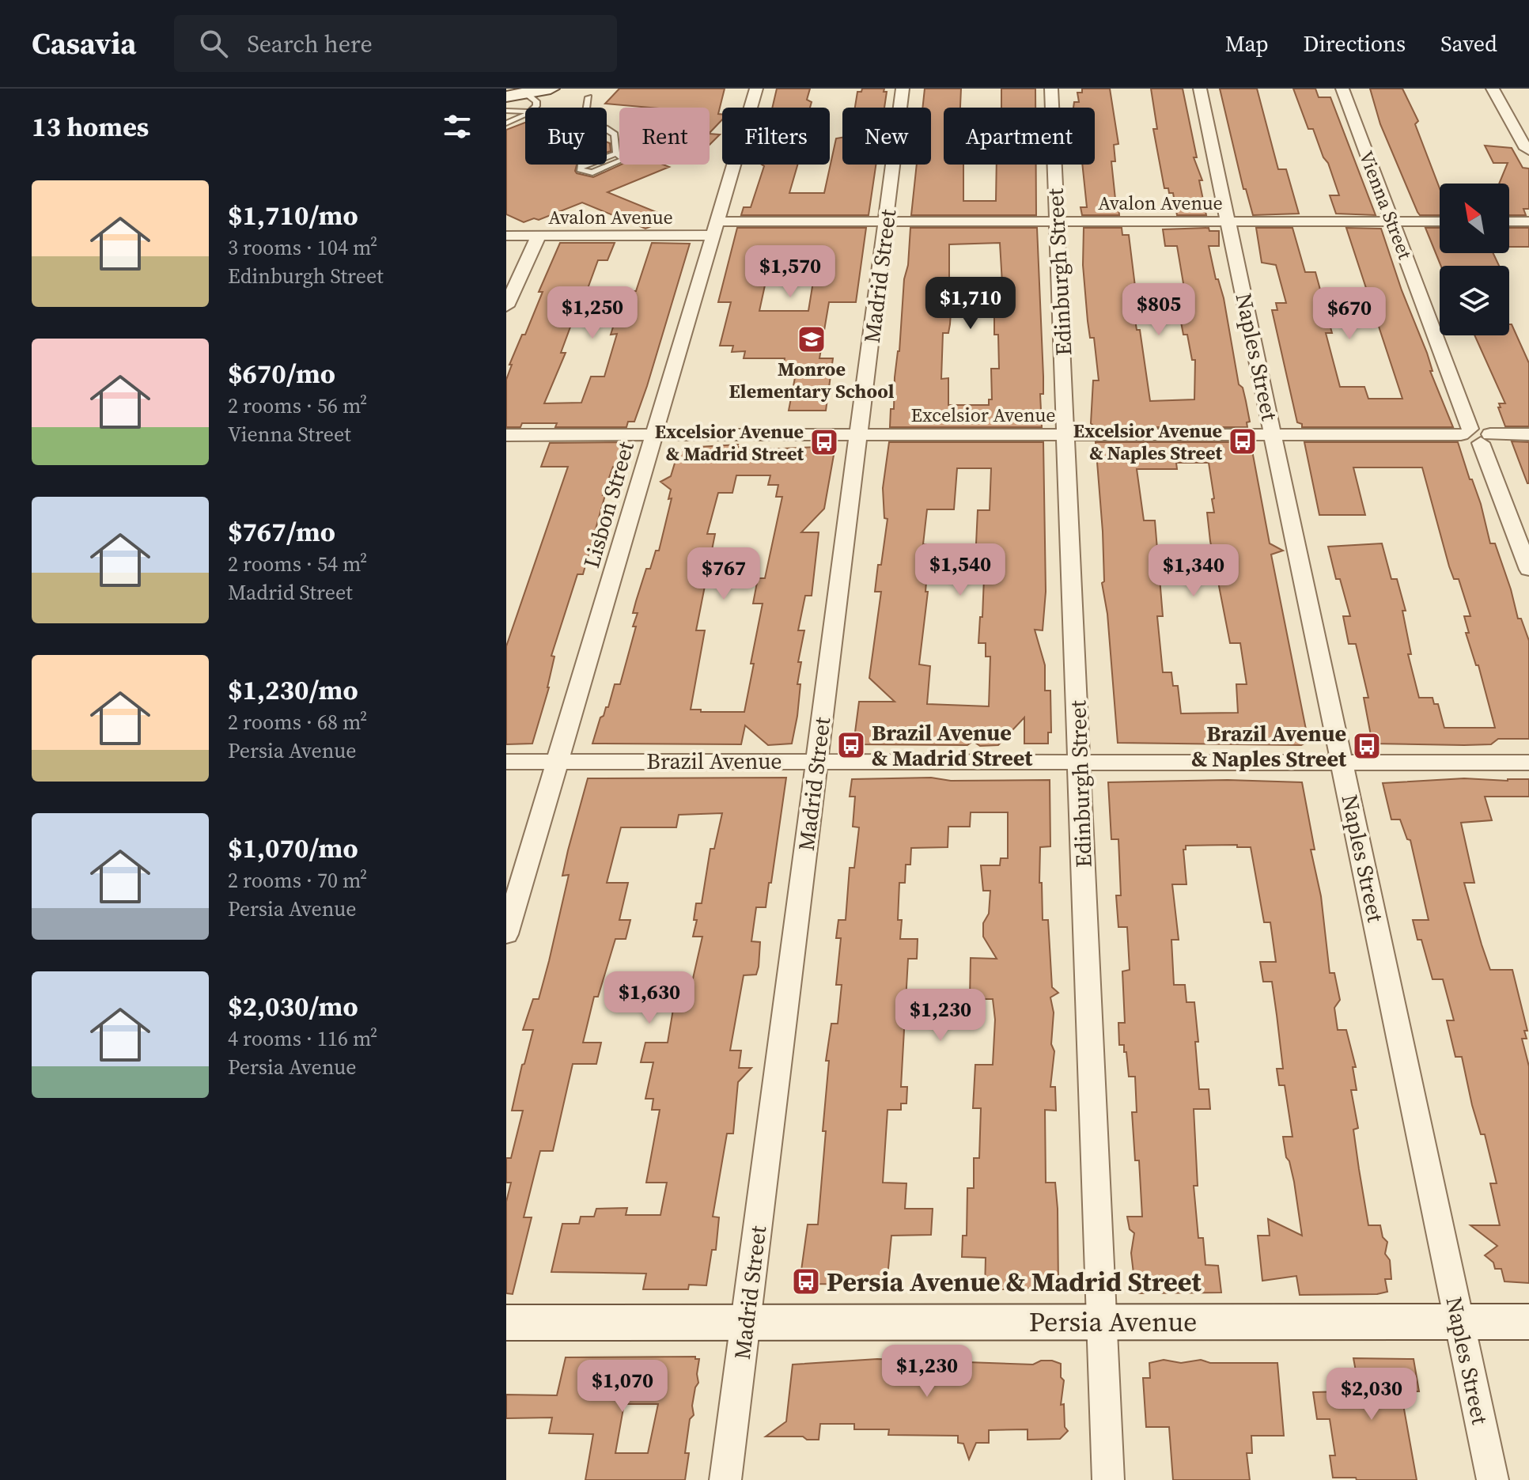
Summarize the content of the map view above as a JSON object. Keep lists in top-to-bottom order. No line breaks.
{"streets":{"street":["Avalon Avenue","Vienna Street","Edinburgh Street","Madrid Street","Naples Street","Excelsior Avenue","Lisbon Street","Brazil Avenue","Persia Avenue"]},"crossings":[["Avalon Avenue","Vienna Street"],["Avalon Avenue","Edinburgh Street"],["Avalon Avenue","Madrid Street"],["Avalon Avenue","Naples Street"],["Avalon Avenue","Lisbon Street"],["Vienna Street","Excelsior Avenue"],["Edinburgh Street","Excelsior Avenue"],["Edinburgh Street","Brazil Avenue"],["Edinburgh Street","Persia Avenue"],["Madrid Street","Excelsior Avenue"],["Madrid Street","Brazil Avenue"],["Madrid Street","Persia Avenue"],["Naples Street","Excelsior Avenue"],["Naples Street","Brazil Avenue"],["Naples Street","Persia Avenue"],["Excelsior Avenue","Lisbon Street"],["Lisbon Street","Brazil Avenue"]],"places":{"school or university":["Monroe Elementary School"],"bus stop":["Excelsior Avenue & Naples Street","Excelsior Avenue & Madrid Street","Brazil Avenue & Madrid Street","Brazil Avenue & Naples Street","Persia Avenue & Madrid Street"]},"north":"top left","page":{"header":"Casavia","search":"Search here","nav":["Map","Directions","Saved"],"heading":"13 homes","chip":["Buy","Rent","Filters","New","Apartment"],"list":[{"name":"$1,710/mo","note":"3 rooms · 104 m² · Edinburgh Street"},{"name":"$670/mo","note":"2 rooms · 56 m² · Vienna Street"},{"name":"$767/mo","note":"2 rooms · 54 m² · Madrid Street"},{"name":"$1,230/mo","note":"2 rooms · 68 m² · Persia Avenue"},{"name":"$1,070/mo","note":"2 rooms · 70 m² · Persia Avenue"},{"name":"$2,030/mo","note":"4 rooms · 116 m² · Persia Avenue"}],"price":["$1,570","$1,710","$805","$1,250","$670","$1,540","$1,340","$767","$1,630","$1,230","$1,230","$1,070","$2,030"]}}
